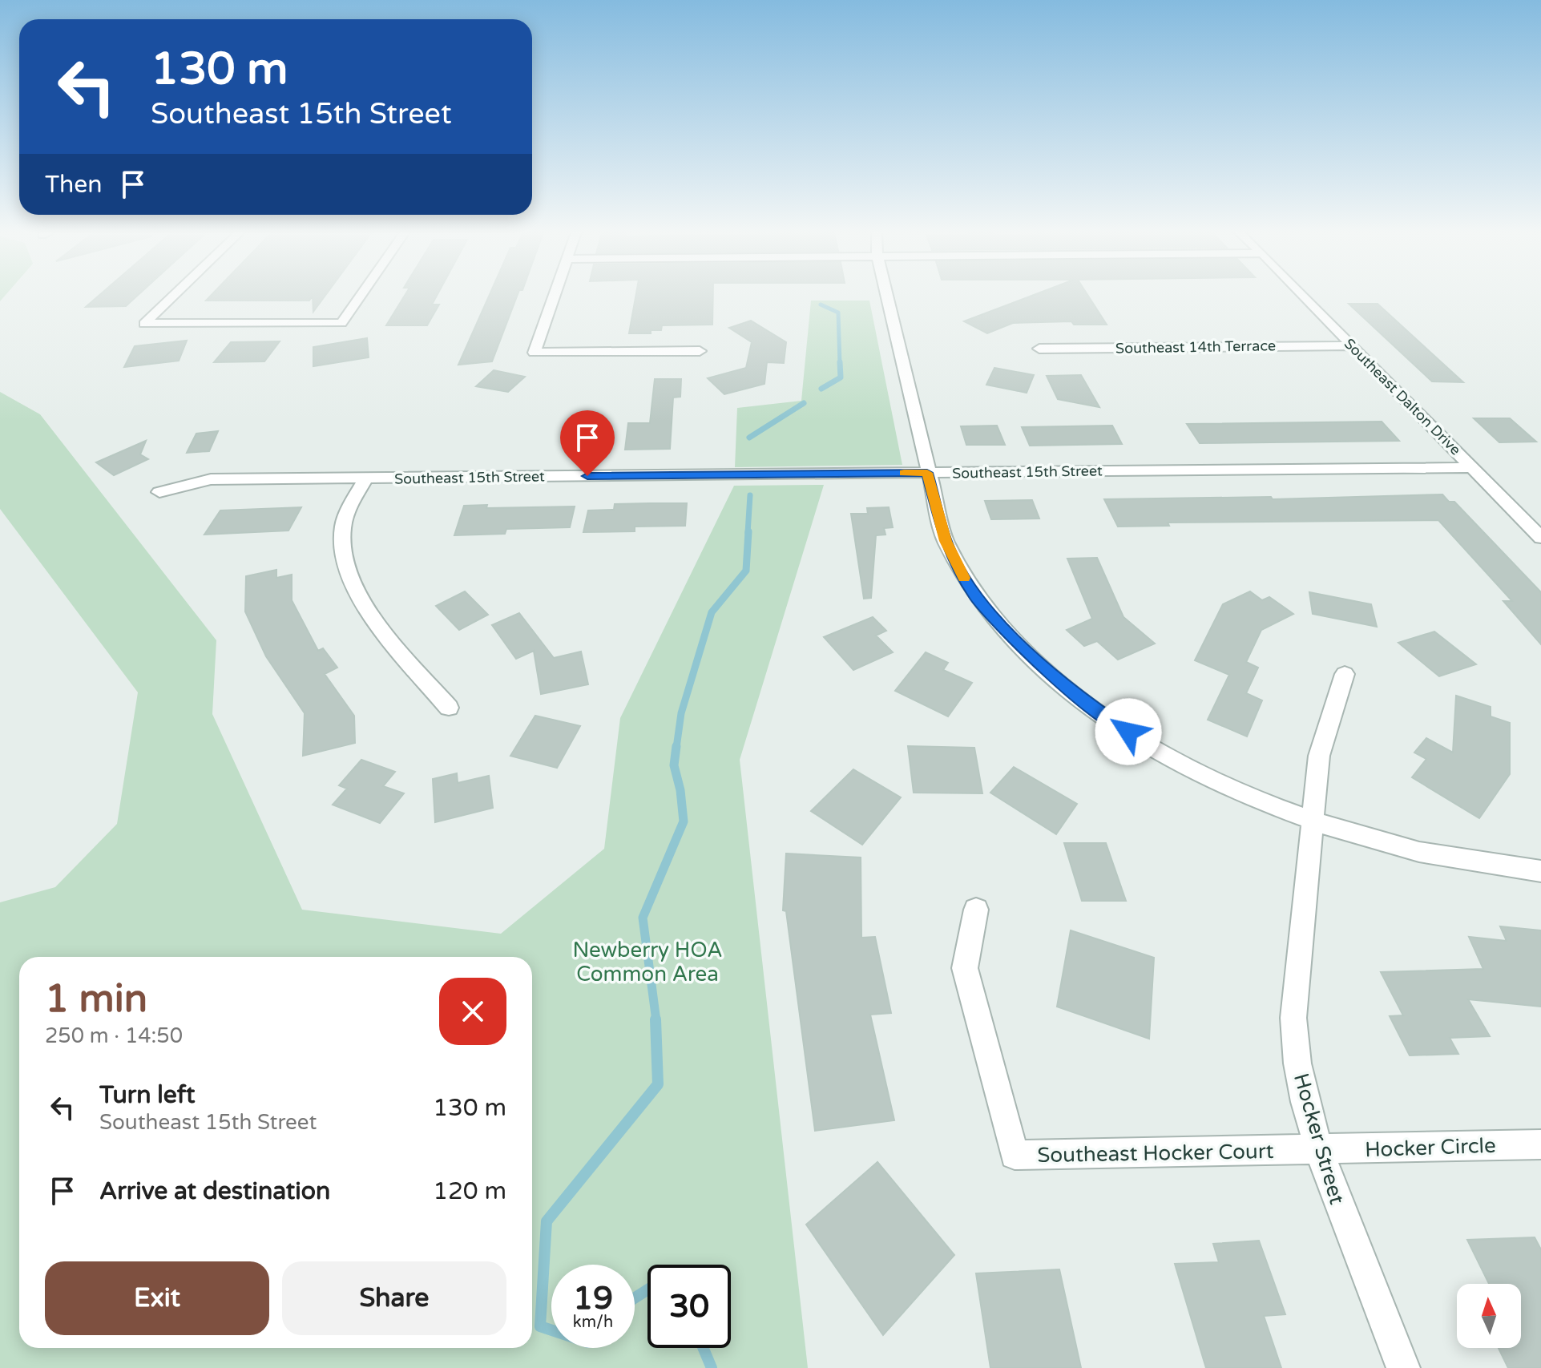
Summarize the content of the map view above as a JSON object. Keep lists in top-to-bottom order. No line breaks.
{"streets":{"street":["Southeast 14th Terrace","Southeast Dalton Drive","Southeast 15th Street","Hocker Street","Hocker Circle","Southeast Hocker Court"]},"crossings":[["Southeast 14th Terrace","Southeast Dalton Drive"],["Southeast Dalton Drive","Southeast 15th Street"],["Hocker Street","Hocker Circle"],["Hocker Street","Southeast Hocker Court"],["Hocker Circle","Southeast Hocker Court"]],"parks":["Newberry HOA Common Area"],"north":"top","page":{"turn":["130 m","Southeast 15th Street"],"then":"Then","heading":["1 min","250 m · 14:50"],"list":[{"name":"Turn left","note":"Southeast 15th Street","value":"130 m"},{"name":"Arrive at destination","value":"120 m"}],"buttons":["Exit","Share"],"speed":"19 km/h","limit":"30"}}
